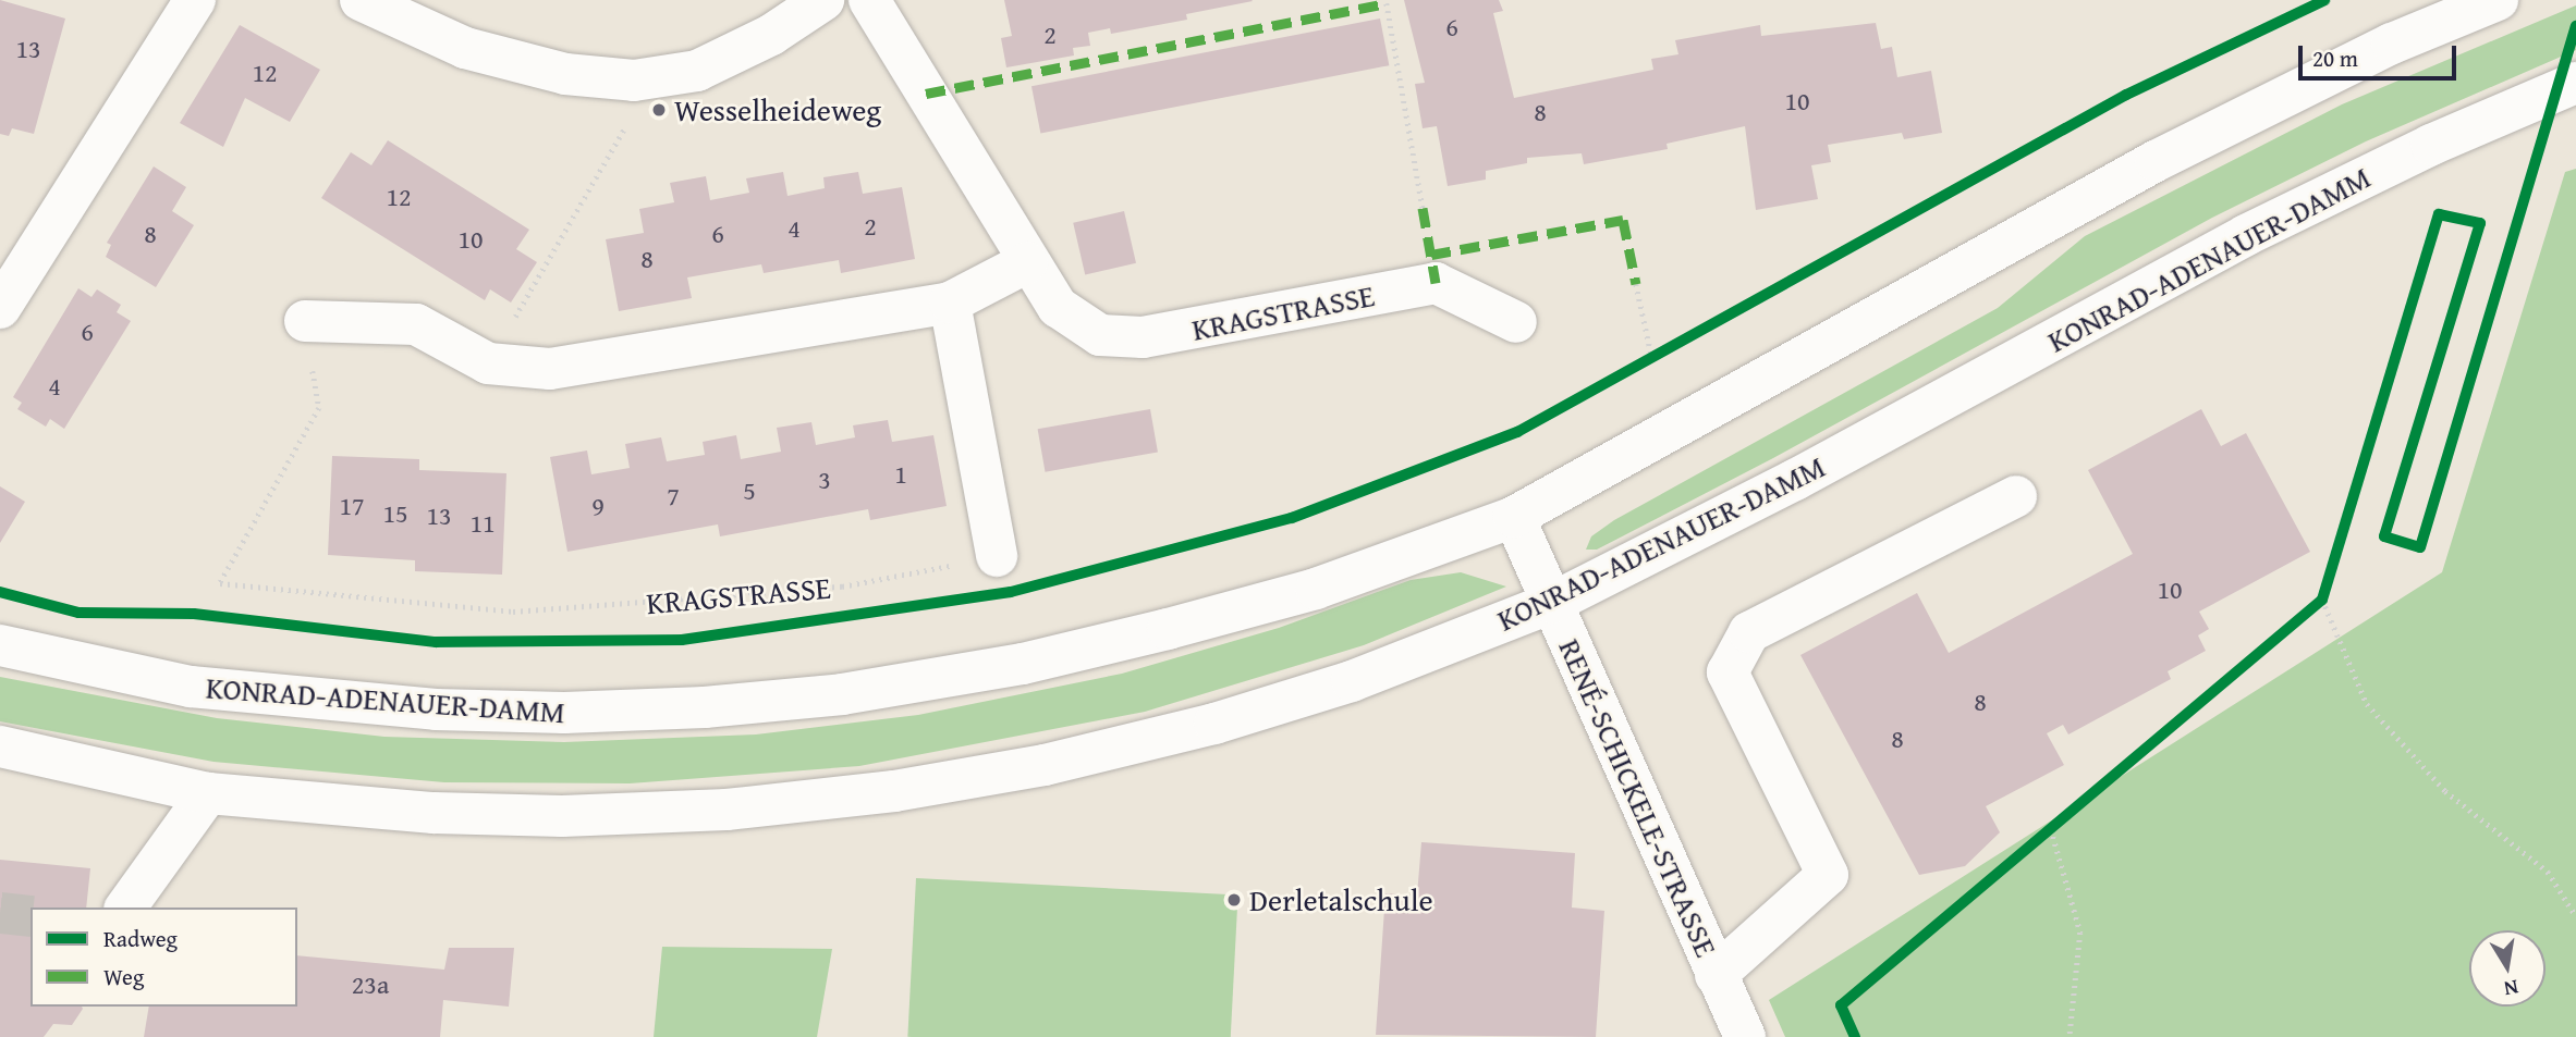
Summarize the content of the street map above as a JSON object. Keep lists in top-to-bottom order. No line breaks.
{"streets":{"main road":["KONRAD-ADENAUER-DAMM","KRAGSTRASSE","RENÉ-SCHICKELE-STRASSE"]},"crossings":[["KONRAD-ADENAUER-DAMM","RENÉ-SCHICKELE-STRASSE"]],"places":["Wesselheideweg","Derletalschule"],"house_numbers":["6","2","13","12","10","8","12","2","4","8","6","10","8","6","4","1","3","5","7","17","9","15","13","11","10","8","8","23a"],"legend":["Radweg","Weg"],"scale_bar":"20 m","north":"bottom"}
